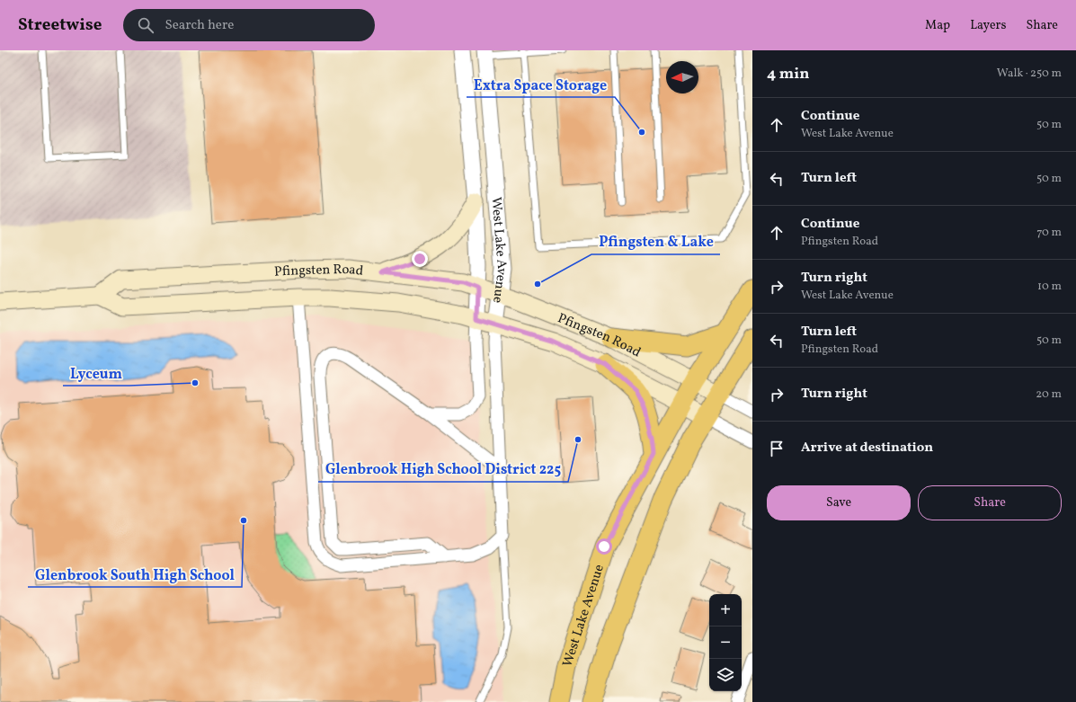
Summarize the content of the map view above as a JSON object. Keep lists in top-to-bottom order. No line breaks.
{"streets":{"main road":["West Lake Avenue","Pfingsten Road"]},"crossings":[["West Lake Avenue","Pfingsten Road"]],"places":["Extra Space Storage","Pfingsten & Lake","Lyceum","Glenbrook High School District 225","Glenbrook South High School"],"north":"left","page":{"header":"Streetwise","search":"Search here","nav":["Map","Layers","Share"],"heading":["4 min","Walk · 250 m"],"list":[["Continue","West Lake Avenue","50 m"],["Turn left","50 m"],["Continue","Pfingsten Road","70 m"],["Turn right","West Lake Avenue","10 m"],["Turn left","Pfingsten Road","50 m"],["Turn right","20 m"],"Arrive at destination"],"buttons":["Save","Share"],"map_buttons":["+","−"]}}
